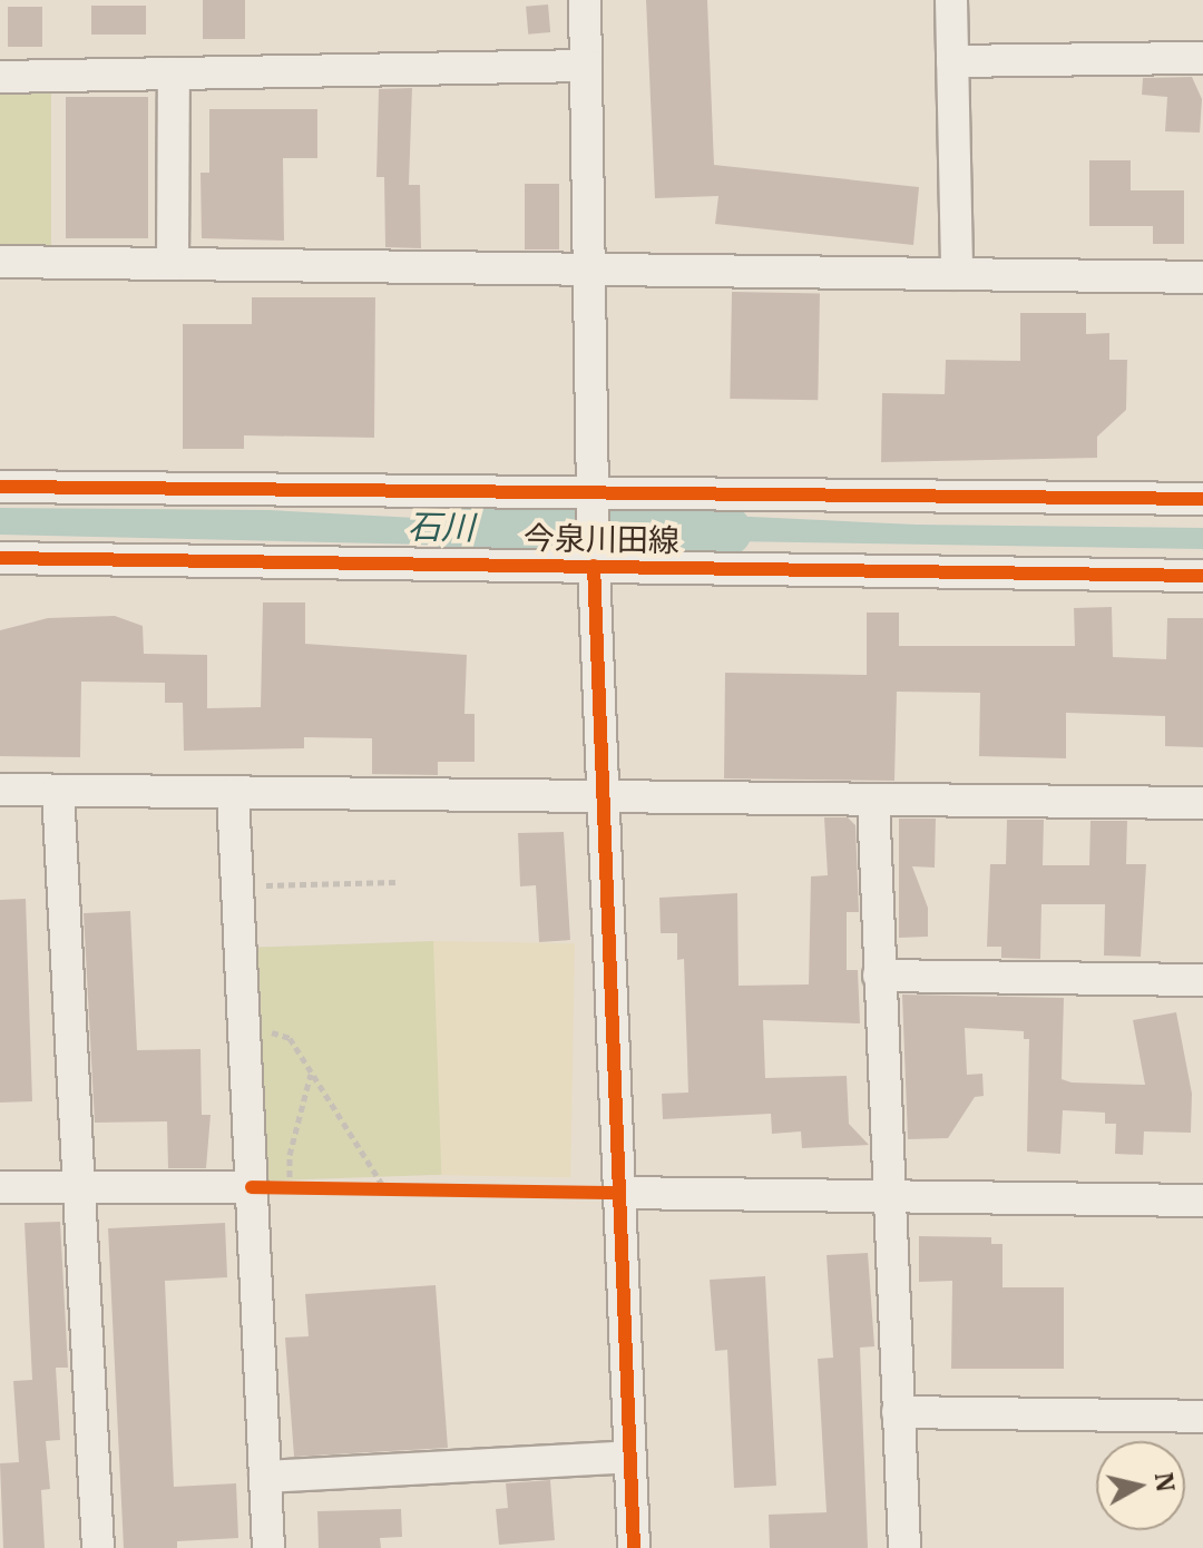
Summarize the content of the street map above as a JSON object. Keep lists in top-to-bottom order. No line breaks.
{"streets":{"street":["今泉川田線"]},"water":["石川"],"north":"right"}
